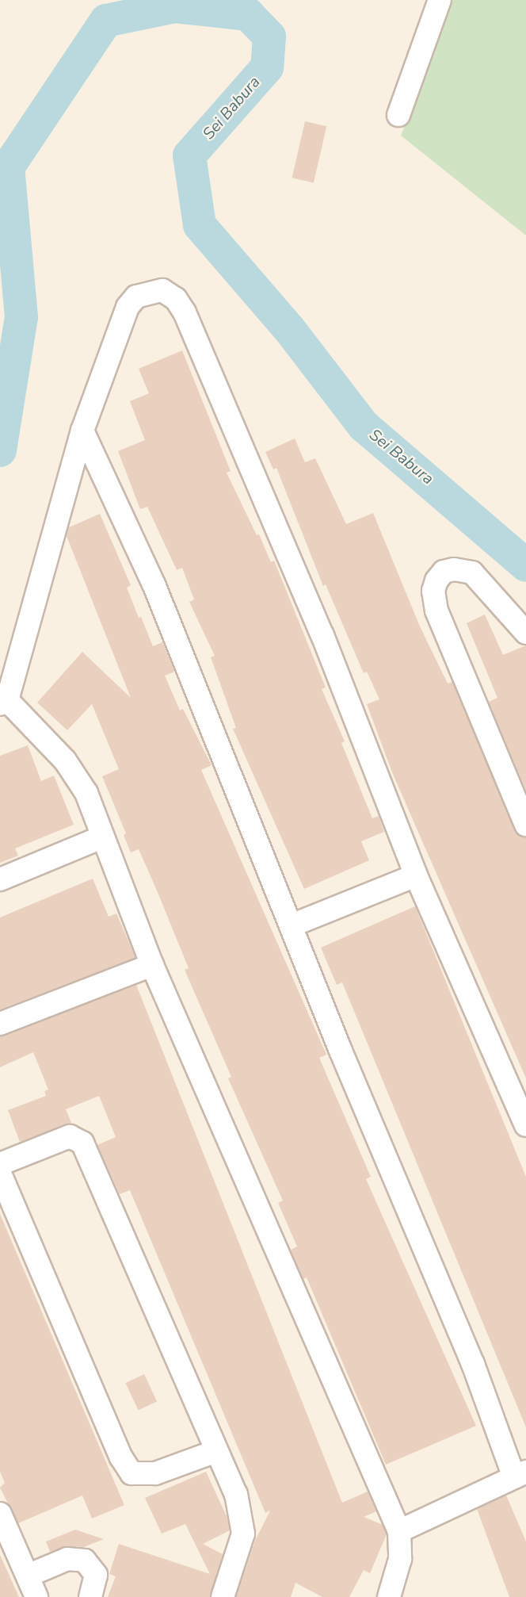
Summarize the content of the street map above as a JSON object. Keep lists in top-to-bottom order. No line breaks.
{"water":["Sei Babura"]}
